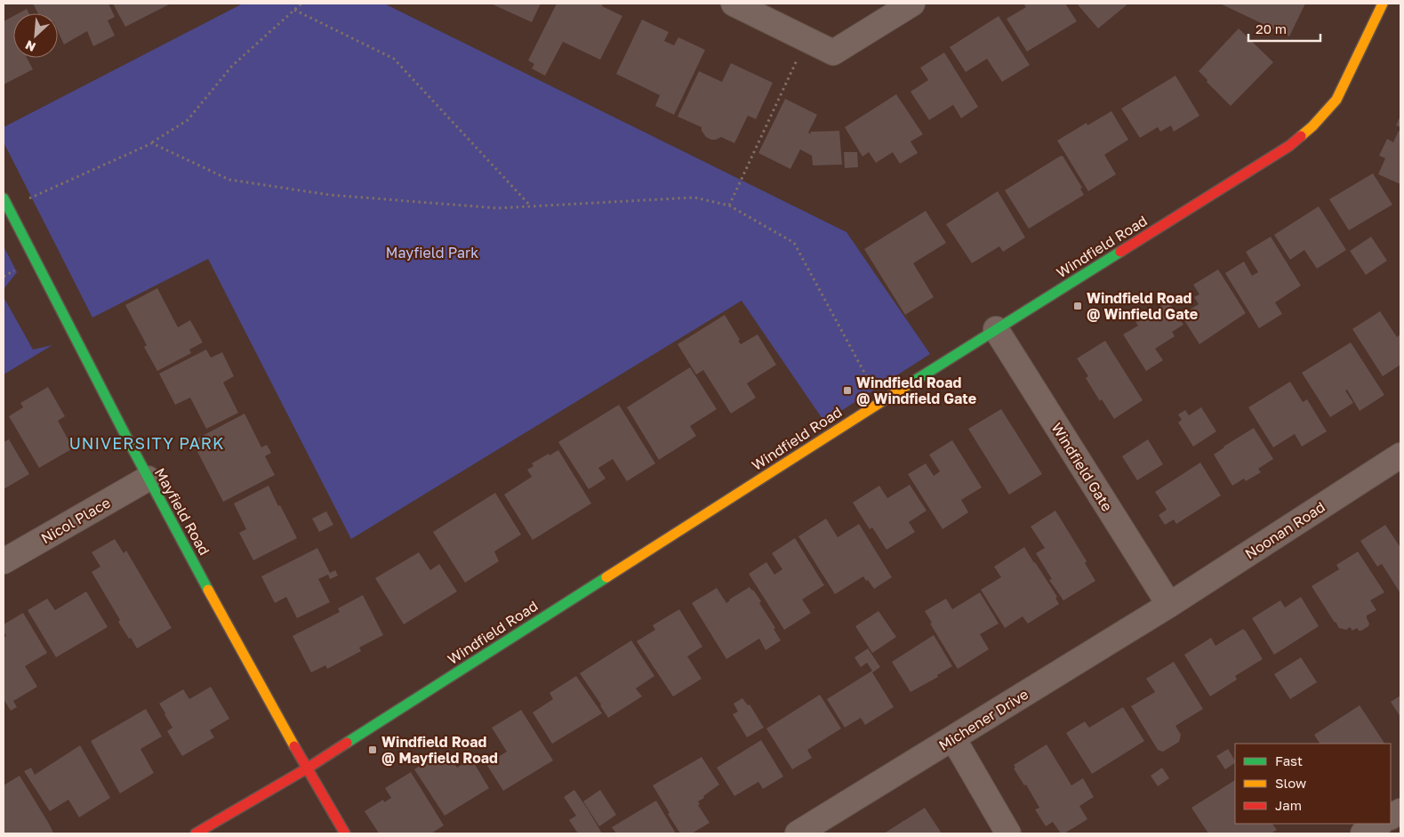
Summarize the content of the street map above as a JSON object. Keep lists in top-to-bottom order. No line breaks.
{"streets":{"street":["Windfield Road","Windfield Gate","Mayfield Road","Nicol Place","Noonan Road","Michener Drive"]},"crossings":[["Windfield Road","Windfield Gate"],["Windfield Road","Mayfield Road"],["Windfield Gate","Noonan Road"],["Windfield Gate","Michener Drive"],["Mayfield Road","Nicol Place"],["Noonan Road","Michener Drive"]],"districts":["UNIVERSITY PARK"],"parks":["Mayfield Park"],"places":{"transit":["Windfield Road @ Winfield Gate","Windfield Road @ Windfield Gate","Windfield Road @ Mayfield Road"]},"legend":["Fast","Slow","Jam"],"scale_bar":"20 m","north":"bottom left"}
